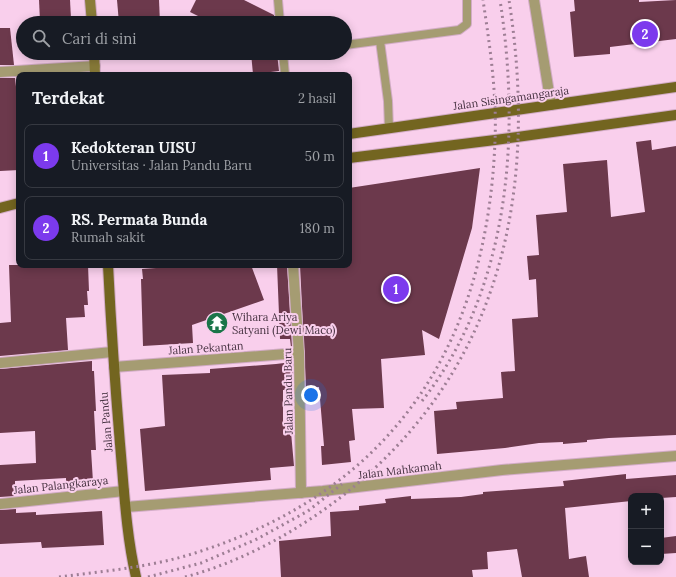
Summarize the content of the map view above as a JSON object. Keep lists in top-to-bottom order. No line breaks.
{"streets":{"main road":["Jalan Sisingamangaraja","Jalan Pandu"],"street":["Jalan Pekantan","Jalan Pandu Baru","Jalan Mahkamah","Jalan Palangkaraya"]},"crossings":[["Jalan Pekantan","Jalan Pandu Baru"],["Jalan Pekantan","Jalan Pandu"],["Jalan Pandu Baru","Jalan Mahkamah"],["Jalan Pandu","Jalan Mahkamah"],["Jalan Pandu","Jalan Palangkaraya"]],"places":{"temple":["Wihara Ariya Satyani (Dewi Maco)"]},"page":{"search":"Cari di sini","pins":["2","1"],"heading":["Terdekat","2 hasil"],"list":[{"mark":"1","name":"Kedokteran UISU","note":"Universitas · Jalan Pandu Baru","value":"50 m"},{"mark":"2","name":"RS. Permata Bunda","note":"Rumah sakit","value":"180 m"}],"map_buttons":["+","−"]}}
